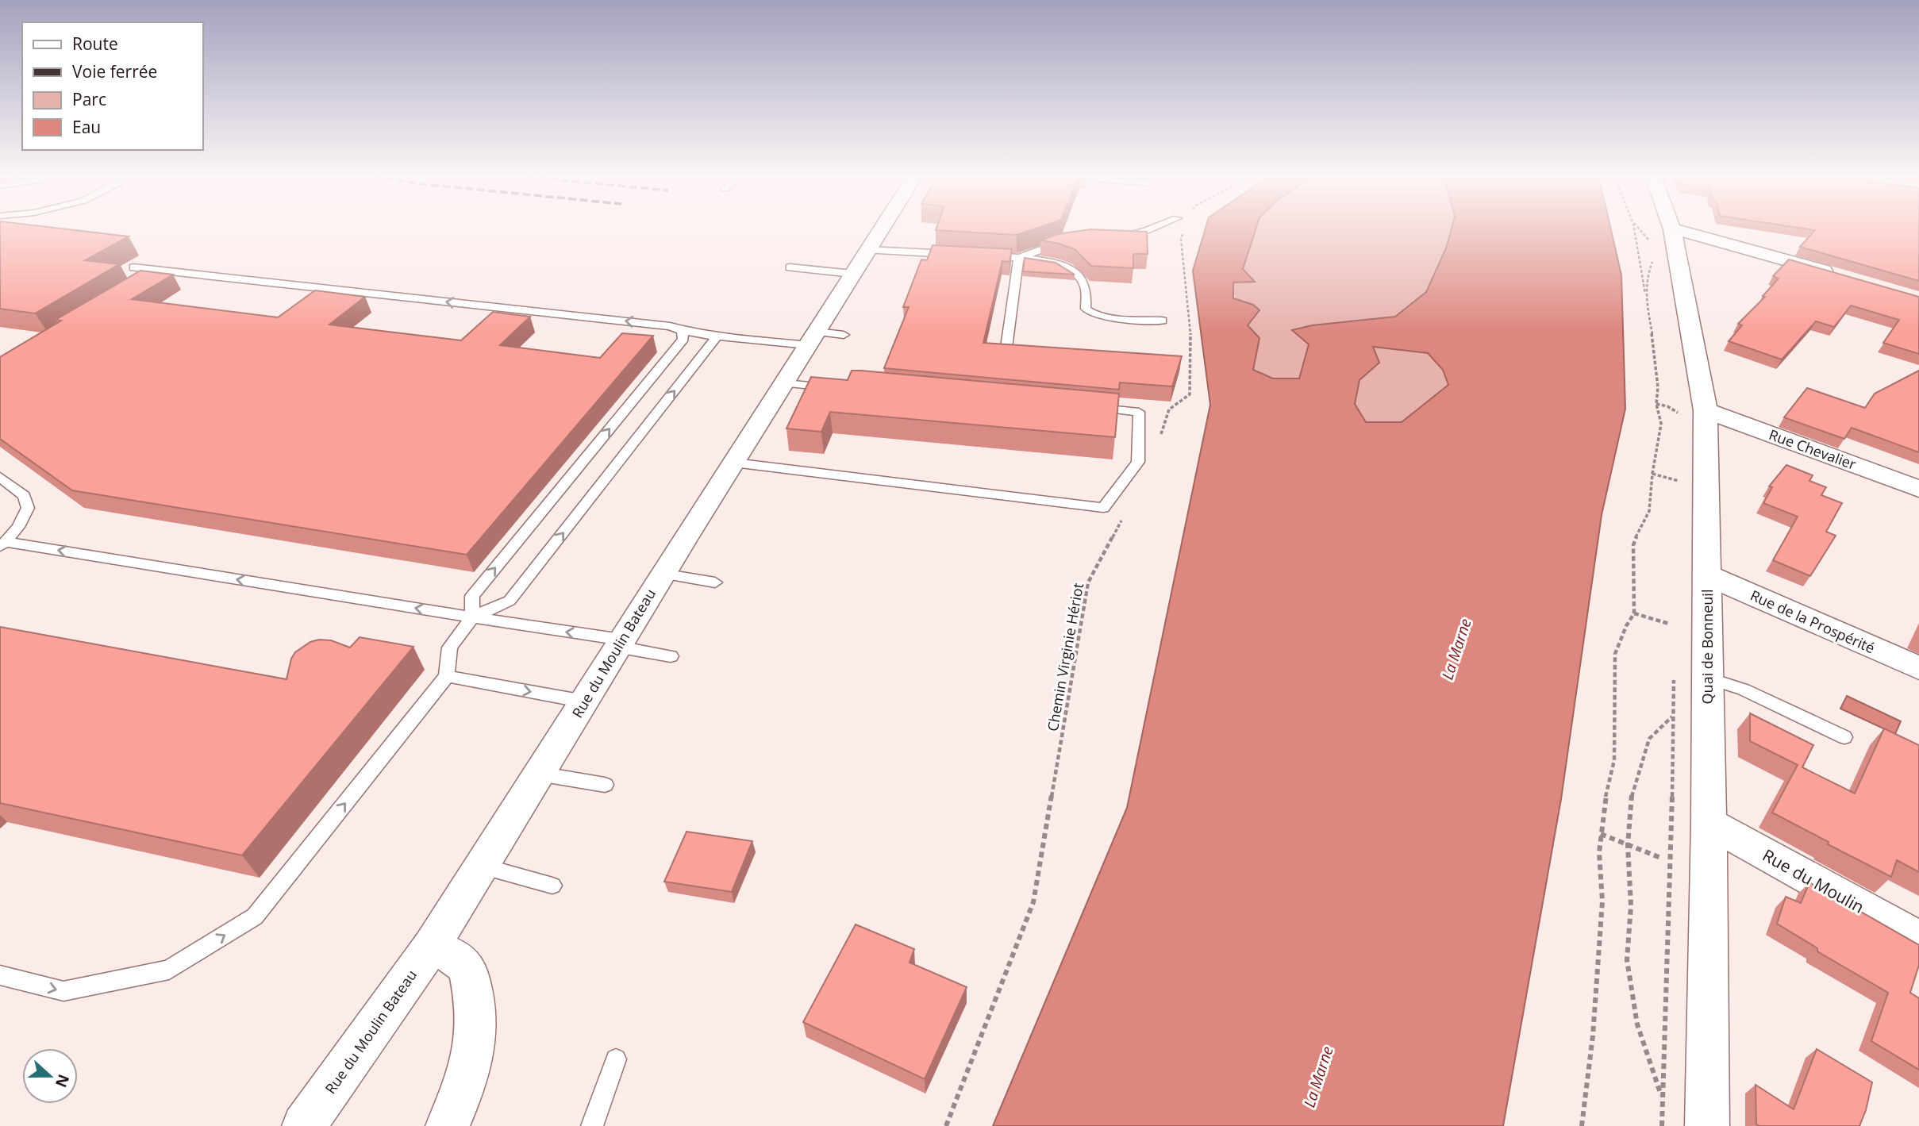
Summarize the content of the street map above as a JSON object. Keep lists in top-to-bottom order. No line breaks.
{"streets":{"street":["Rue Chevalier","Rue de la Prospérité","Quai de Bonneuil","Rue du Moulin Bateau","Rue du Moulin"],"path":["Chemin Virginie Hériot"]},"crossings":[["Rue Chevalier","Quai de Bonneuil"],["Rue de la Prospérité","Quai de Bonneuil"],["Quai de Bonneuil","Rue du Moulin"]],"water":["La Marne"],"legend":["Route","Voie ferrée","Parc","Eau"],"north":"right"}
